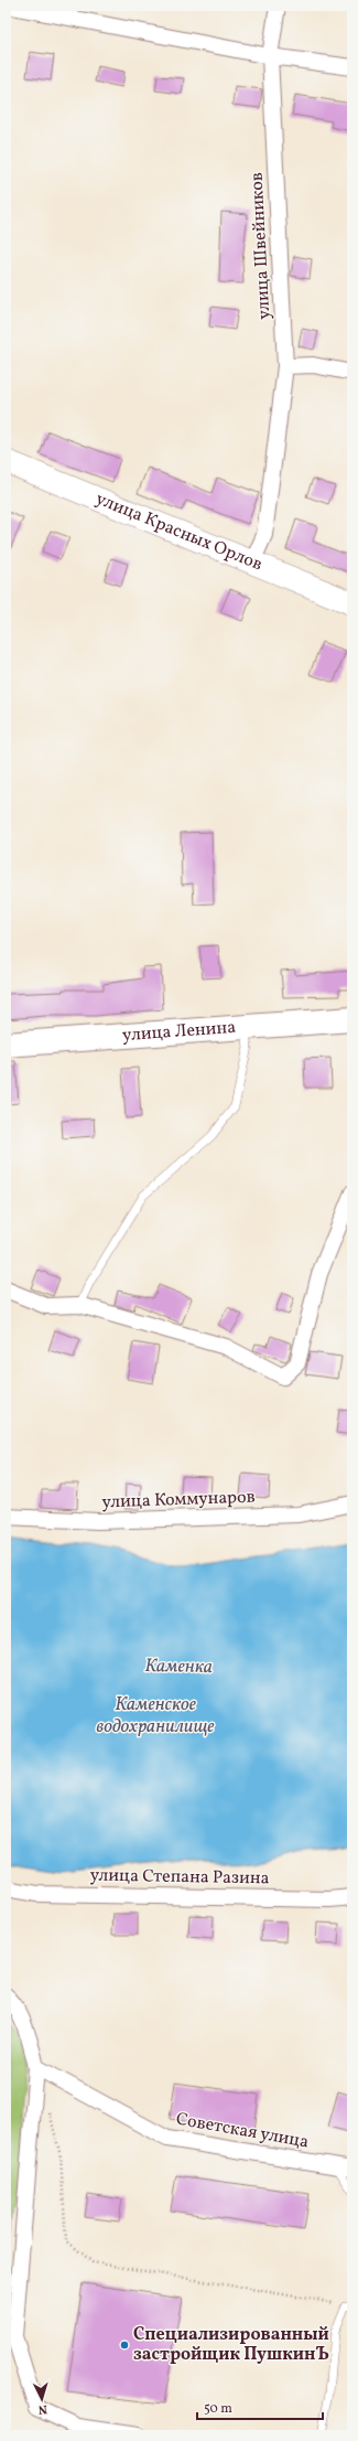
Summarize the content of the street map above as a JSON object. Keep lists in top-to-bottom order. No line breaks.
{"streets":{"main road":["улица Ленина"],"street":["улица Швейников","улица Красных Орлов","улица Коммунаров","улица Степана Разина","Советская улица"]},"crossings":[["улица Швейников","улица Красных Орлов"]],"water":["Каменка","Каменское водохранилище"],"places":["Специализированный застройщик ПушкинЪ"],"scale_bar":"50 m","north":"bottom"}
